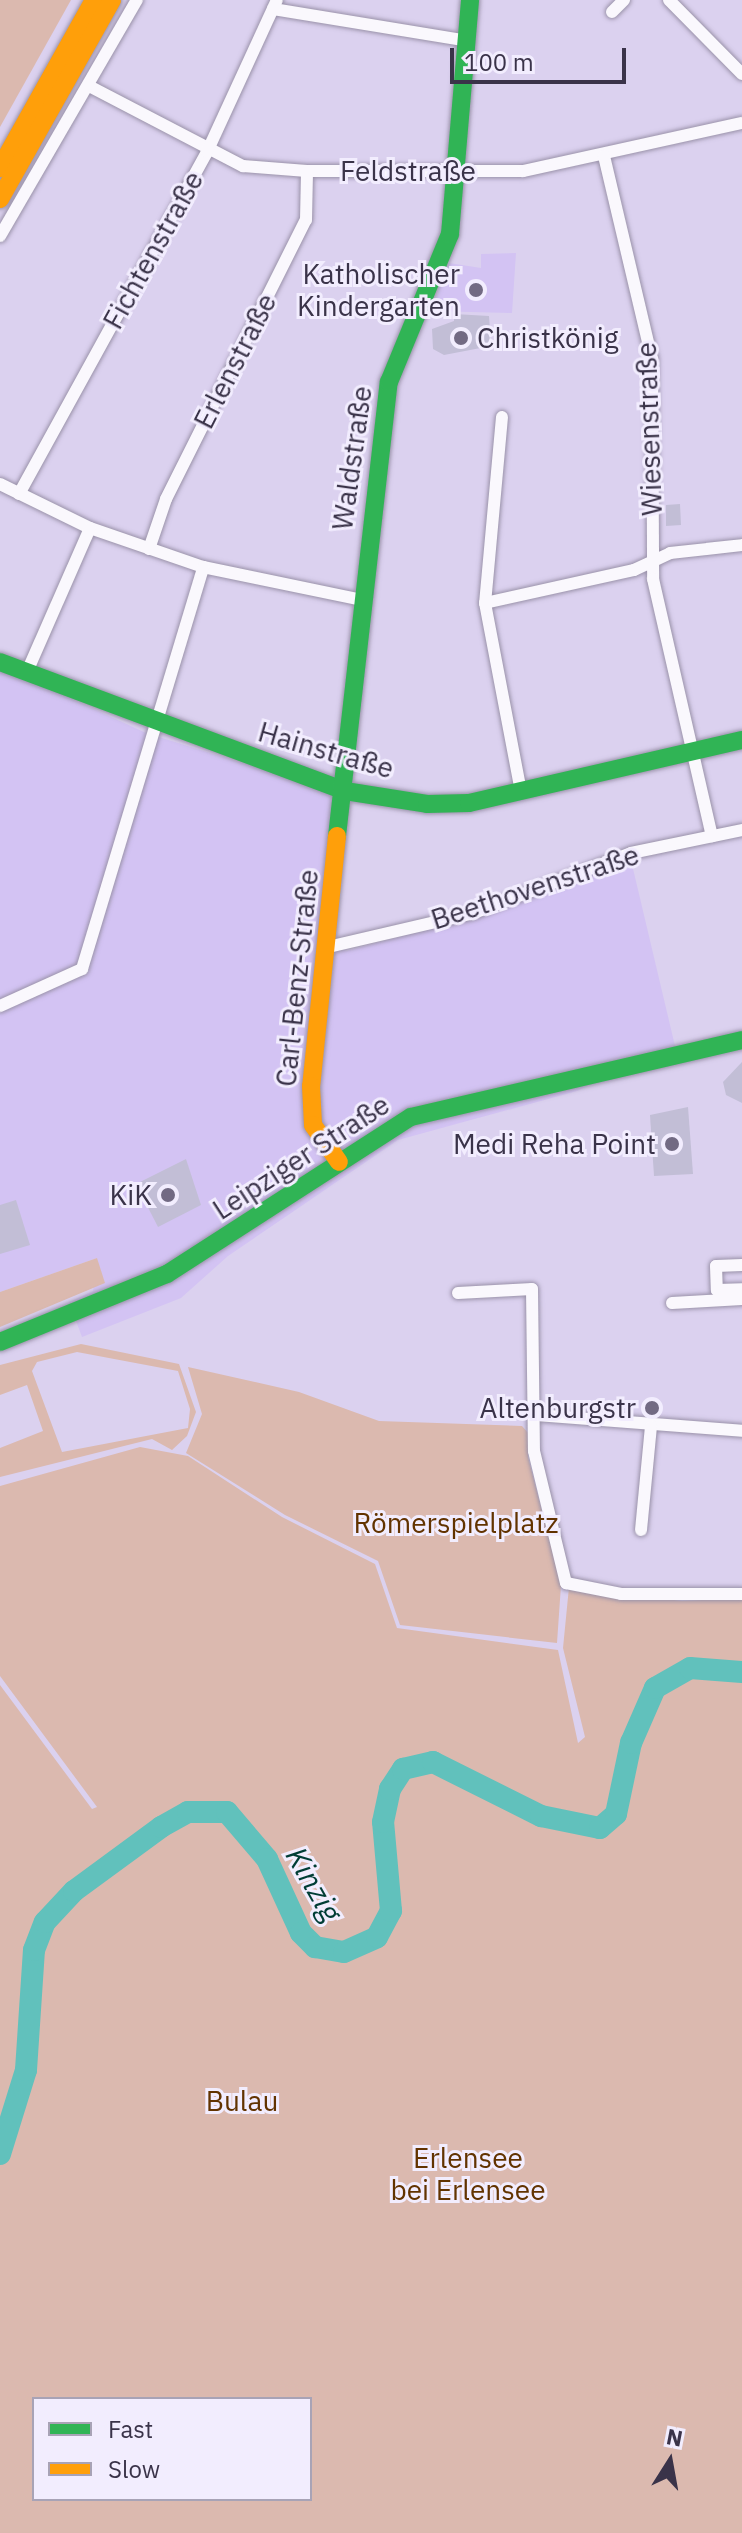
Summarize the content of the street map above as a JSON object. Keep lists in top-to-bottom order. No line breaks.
{"streets":{"street":["Feldstraße","Fichtenstraße","Erlenstraße","Wiesenstraße","Waldstraße","Hainstraße","Beethovenstraße","Carl-Benz-Straße","Leipziger Straße"]},"crossings":[["Feldstraße","Fichtenstraße"],["Feldstraße","Erlenstraße"],["Feldstraße","Wiesenstraße"],["Feldstraße","Waldstraße"],["Wiesenstraße","Hainstraße"],["Wiesenstraße","Beethovenstraße"],["Waldstraße","Hainstraße"],["Waldstraße","Carl-Benz-Straße"],["Hainstraße","Carl-Benz-Straße"],["Beethovenstraße","Carl-Benz-Straße"],["Carl-Benz-Straße","Leipziger Straße"]],"water":["Kinzig"],"parks":["Römerspielplatz","Bulau","Erlensee bei Erlensee"],"places":["Katholischer Kindergarten","Christkönig","Medi Reha Point","KiK","Altenburgstr"],"legend":["Fast","Slow"],"scale_bar":"100 m","north":"top"}
